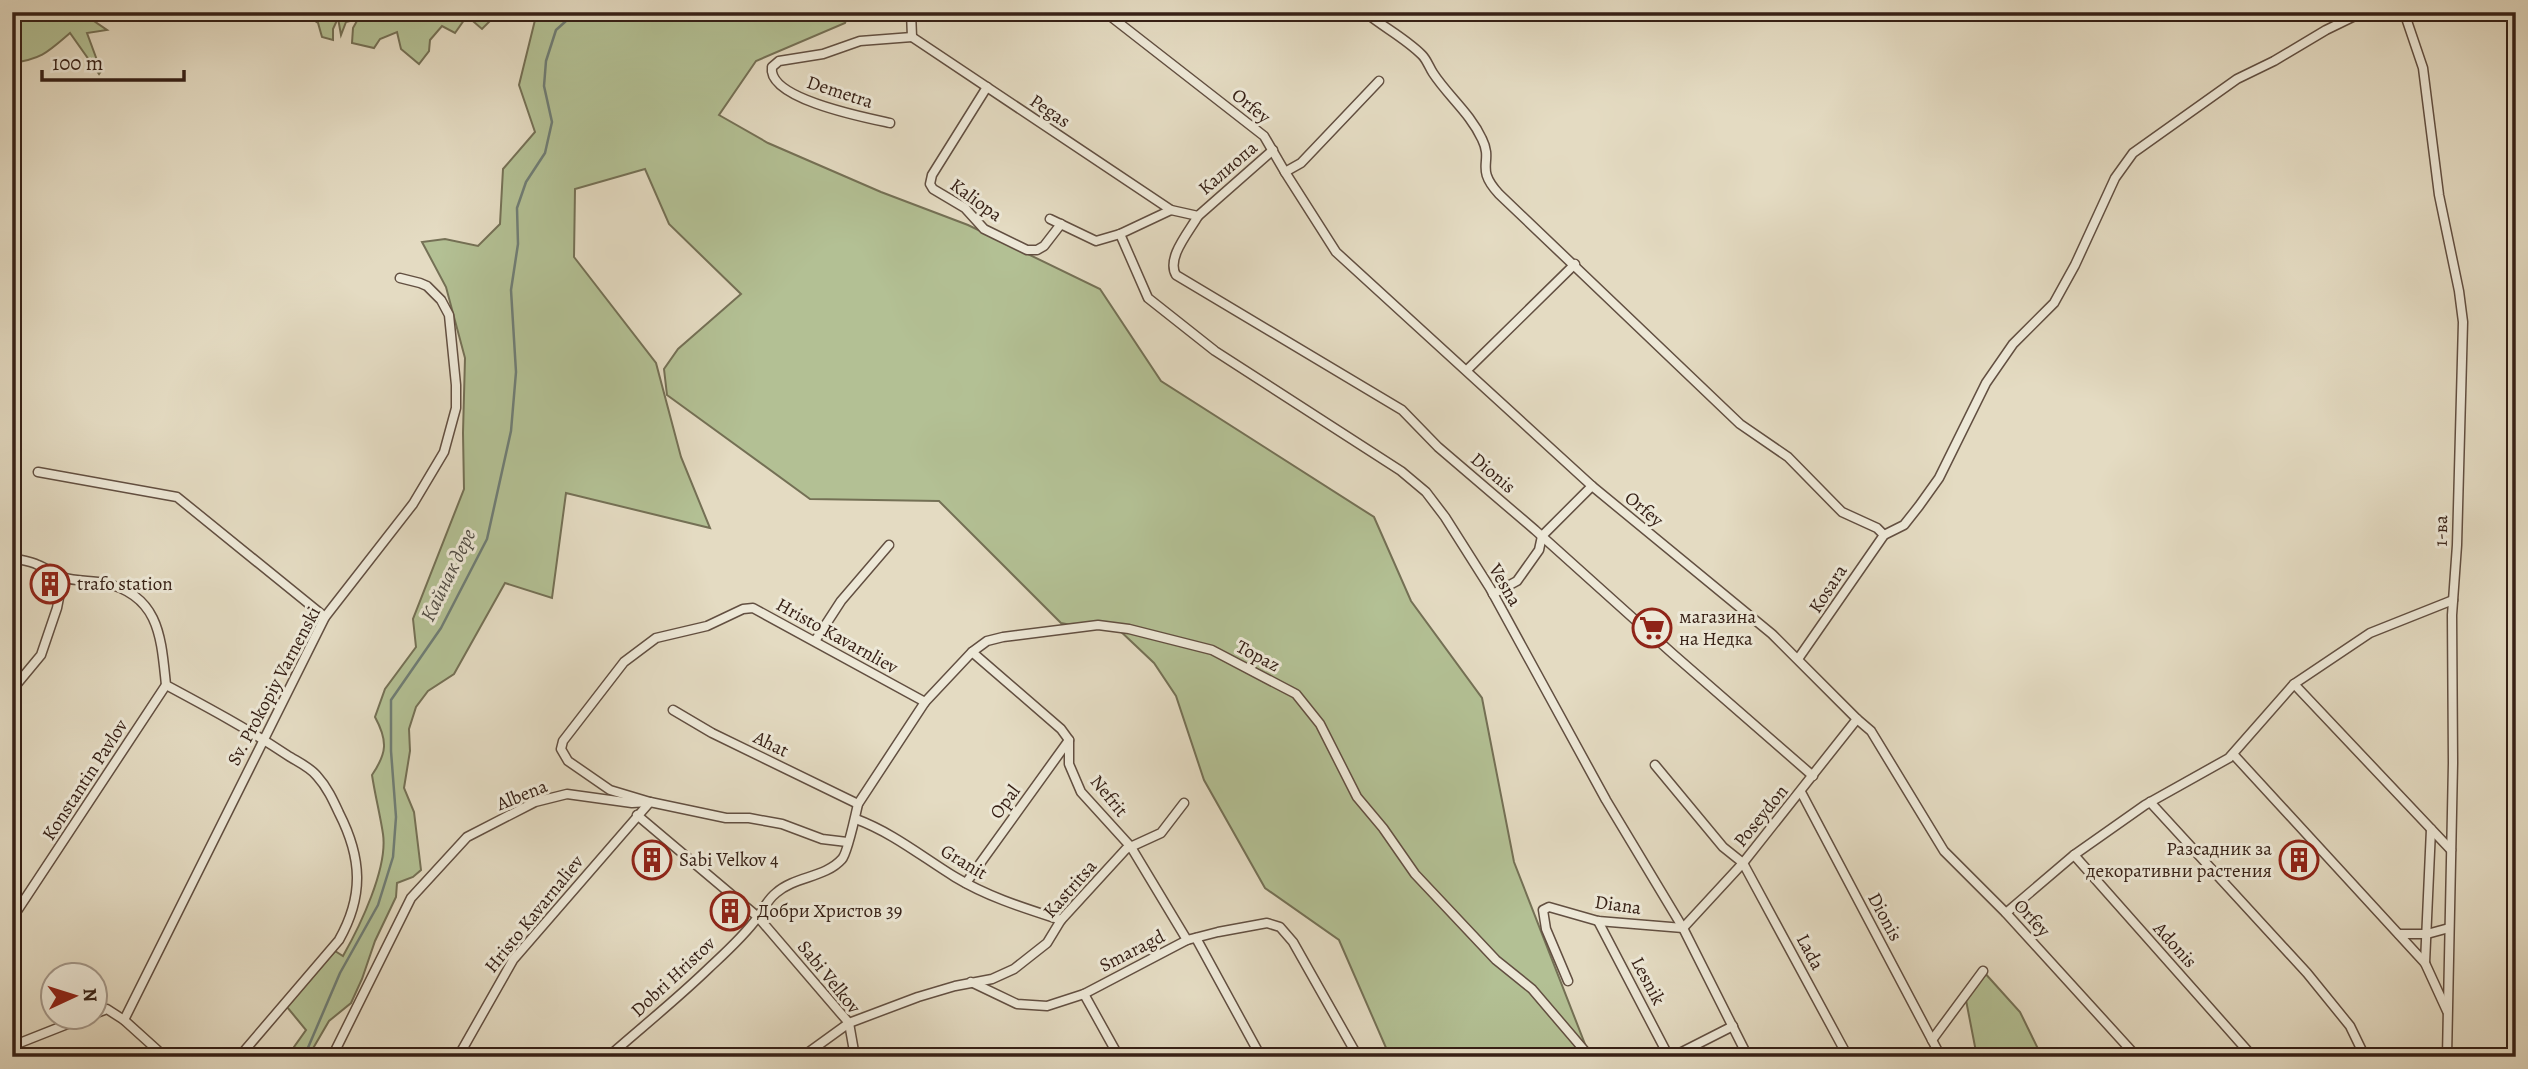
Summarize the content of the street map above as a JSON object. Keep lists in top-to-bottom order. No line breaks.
{"streets":{"street":["Demetra","Orfey","Pegas","Калиопа","Kaliopa","Dionis","1-ва","Vesna","Kosara","Hristo Kavarnliev","Topaz","Sv. Prokopiy Varnenski","Ahat","Konstantin Pavlov","Albena","Nefrit","Opal","Poseydon","Granit","Kastritsa","Diana","Hristo Kavarnaliev","Adonis","Smaragd","Lada","Dobri Hristov","Sabi Velkov","Lesnik"]},"crossings":[["Demetra","Pegas"],["Orfey","Калиопа"],["Orfey","Kosara"],["Orfey","Poseydon"],["Pegas","Калиопа"],["Pegas","Kaliopa"],["Калиопа","Dionis"],["Dionis","Poseydon"],["Vesna","Poseydon"],["Vesna","Diana"],["Hristo Kavarnliev","Topaz"],["Hristo Kavarnliev","Albena"],["Hristo Kavarnliev","Hristo Kavarnaliev"],["Topaz","Ahat"],["Topaz","Albena"],["Topaz","Granit"],["Topaz","Dobri Hristov"],["Albena","Hristo Kavarnaliev"],["Albena","Dobri Hristov"],["Nefrit","Opal"],["Nefrit","Kastritsa"],["Nefrit","Smaragd"],["Opal","Granit"],["Poseydon","Diana"],["Poseydon","Lada"],["Granit","Kastritsa"],["Kastritsa","Smaragd"],["Kastritsa","Sabi Velkov"],["Diana","Lesnik"],["Hristo Kavarnaliev","Sabi Velkov"],["Dobri Hristov","Sabi Velkov"]],"water":["Кайнак дере"],"places":{"building":["trafo station","Sabi Velkov 4","Разсадник за декоративни растения","Добри Христов 39"],"supermarket":["магазина на Недка"]},"scale_bar":"100 m","north":"right"}
